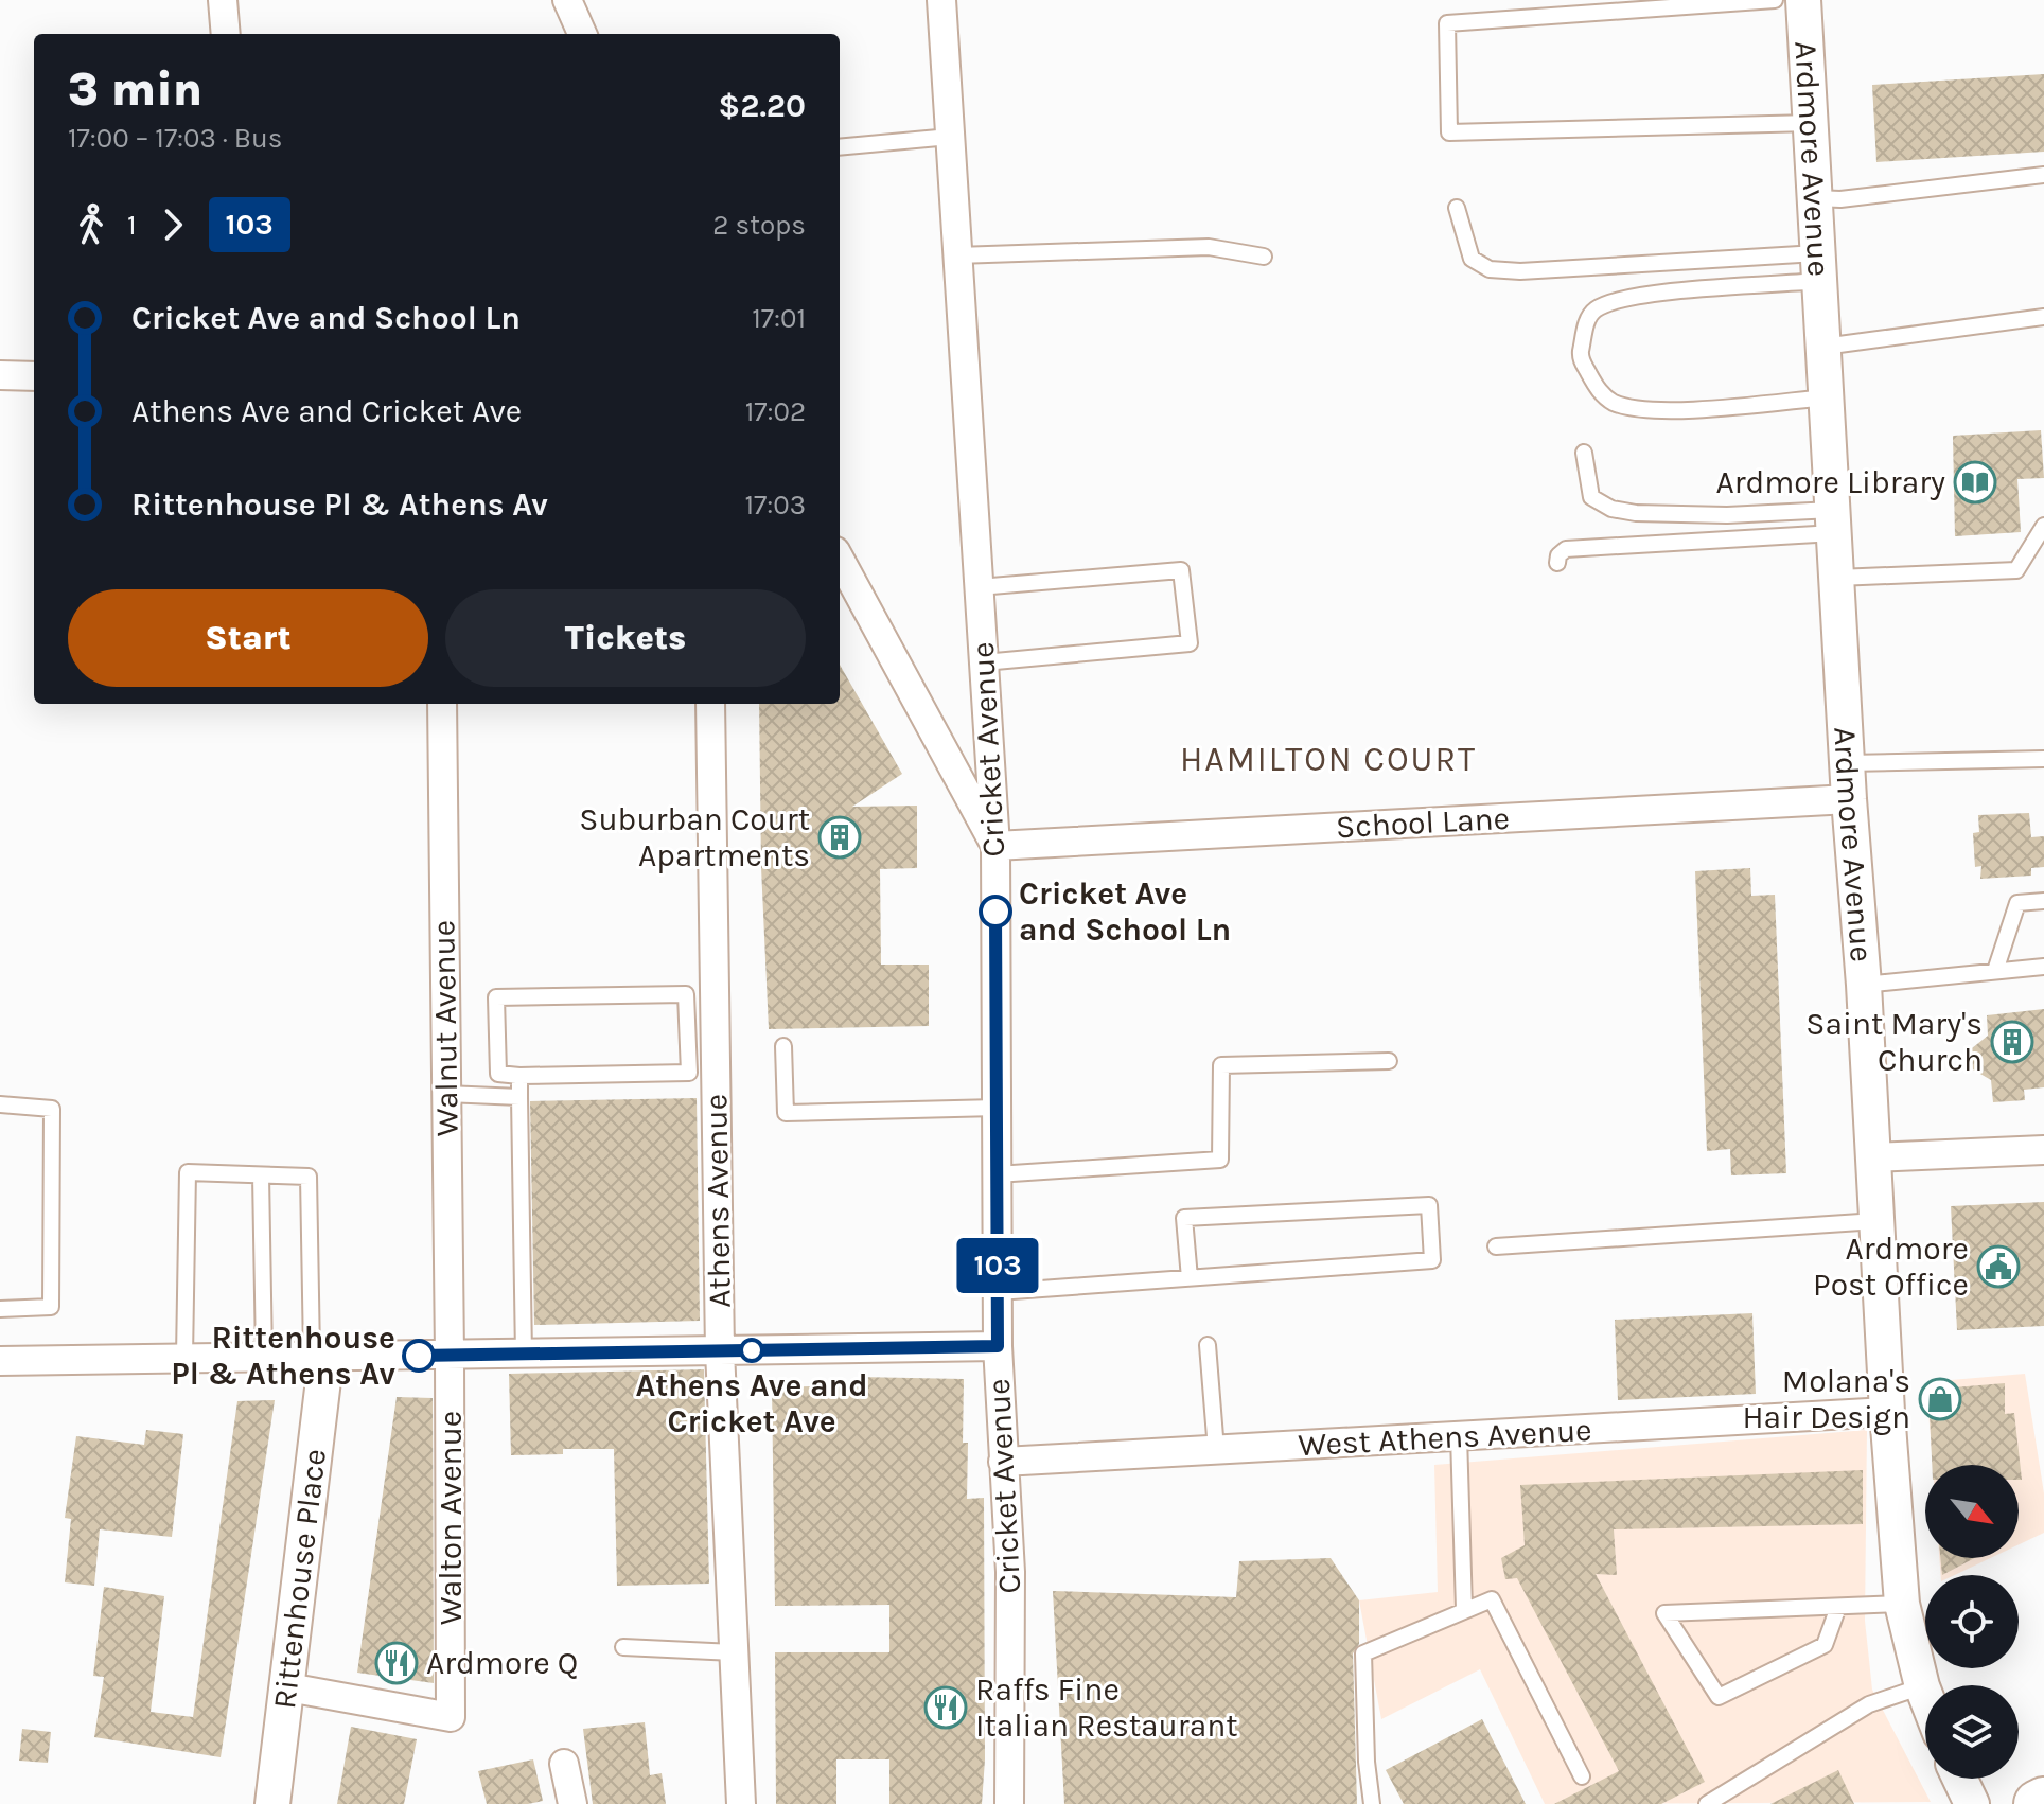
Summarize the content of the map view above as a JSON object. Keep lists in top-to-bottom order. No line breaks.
{"streets":{"street":["Ardmore Avenue","Cricket Avenue","School Lane","Walnut Avenue","Athens Avenue","West Athens Avenue","Walton Avenue","Rittenhouse Place"]},"crossings":[["Ardmore Avenue","School Lane"],["Ardmore Avenue","West Athens Avenue"],["Cricket Avenue","School Lane"],["Cricket Avenue","West Athens Avenue"],["Walnut Avenue","Walton Avenue"],["Walton Avenue","Rittenhouse Place"]],"districts":["HAMILTON COURT"],"places":{"library":["Ardmore Library"],"building":["Suburban Court Apartments","Saint Mary's Church"],"other":["Cricket Ave and School Ln","Athens Ave and Cricket Ave","Rittenhouse Pl & Athens Av"],"public building":["Ardmore Post Office"],"shop":["Molana's Hair Design"],"restaurant":["Ardmore Q","Raffs Fine Italian Restaurant"]},"lines":["bus line 103"],"north":"bottom right","page":{"on_map":"103","heading":["3 min","17:00 – 17:03 · Bus","$2.20"],"legs":["1","103","2 stops"],"list":[{"name":"Cricket Ave and School Ln","value":"17:01"},{"name":"Athens Ave and Cricket Ave","value":"17:02"},{"name":"Rittenhouse Pl & Athens Av","value":"17:03"}],"buttons":["Start","Tickets"]}}
